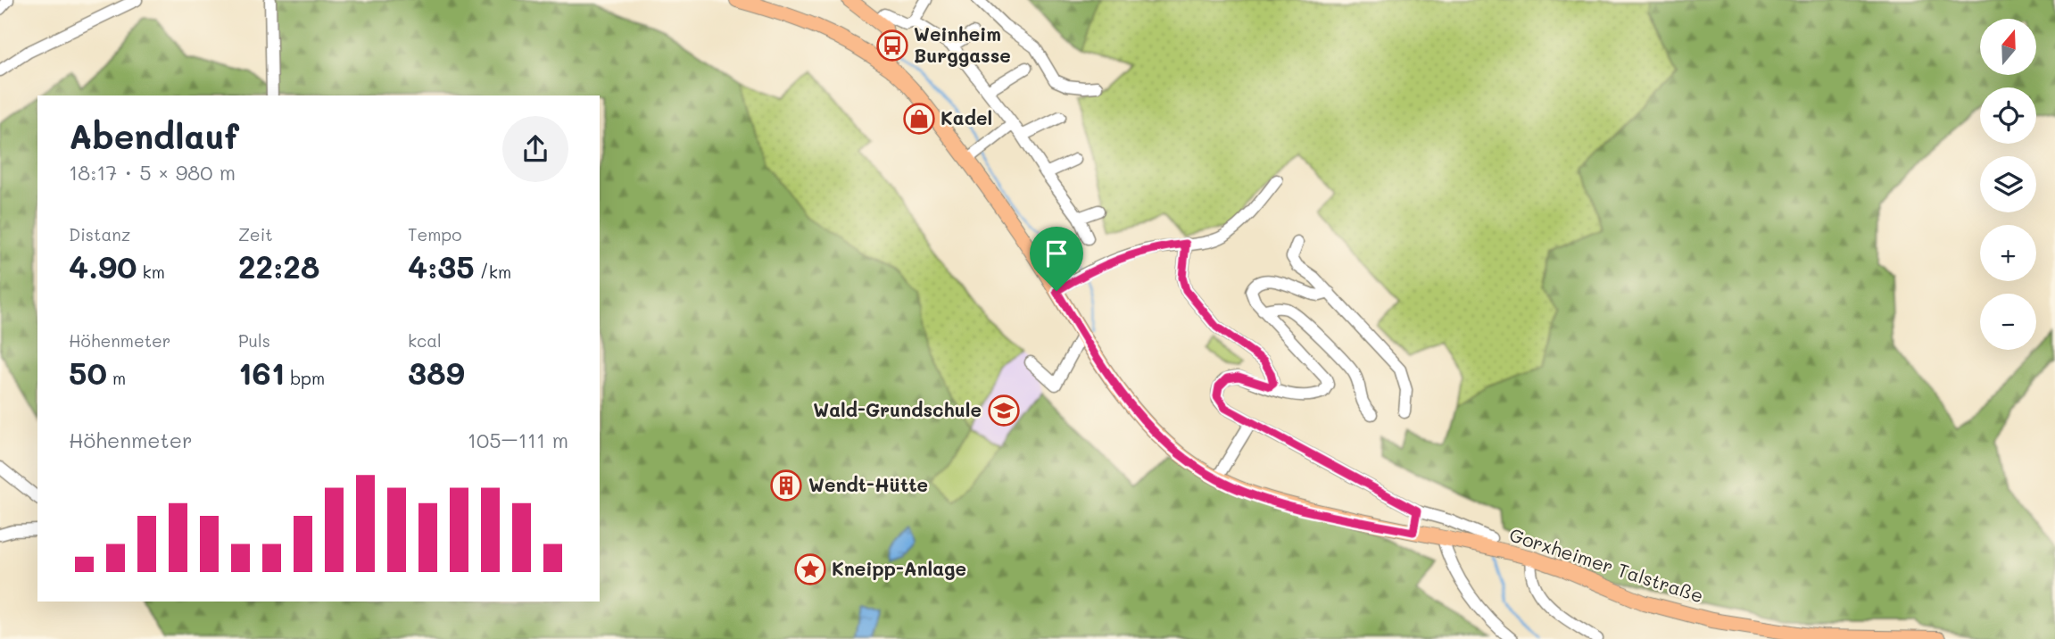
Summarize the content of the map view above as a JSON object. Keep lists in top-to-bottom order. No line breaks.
{"streets":{"main road":["Gorxheimer Talstraße"]},"places":{"bus stop":["Weinheim Burggasse"],"shop":["Kadel"],"school or university":["Wald-Grundschule"],"building":["Wendt-Hütte"],"place":["Kneipp-Anlage"]},"north":"top","page":{"map_buttons":["+","−"],"heading":["Abendlauf","18:17 · 5 × 980 m"],"stats":[["Distanz","4.90 km"],["Zeit","22:28"],["Tempo","4:35 /km"],["Höhenmeter","50 m"],["Puls","161 bpm"],["kcal","389"]],"chart":["Höhenmeter","105–111 m"]}}
